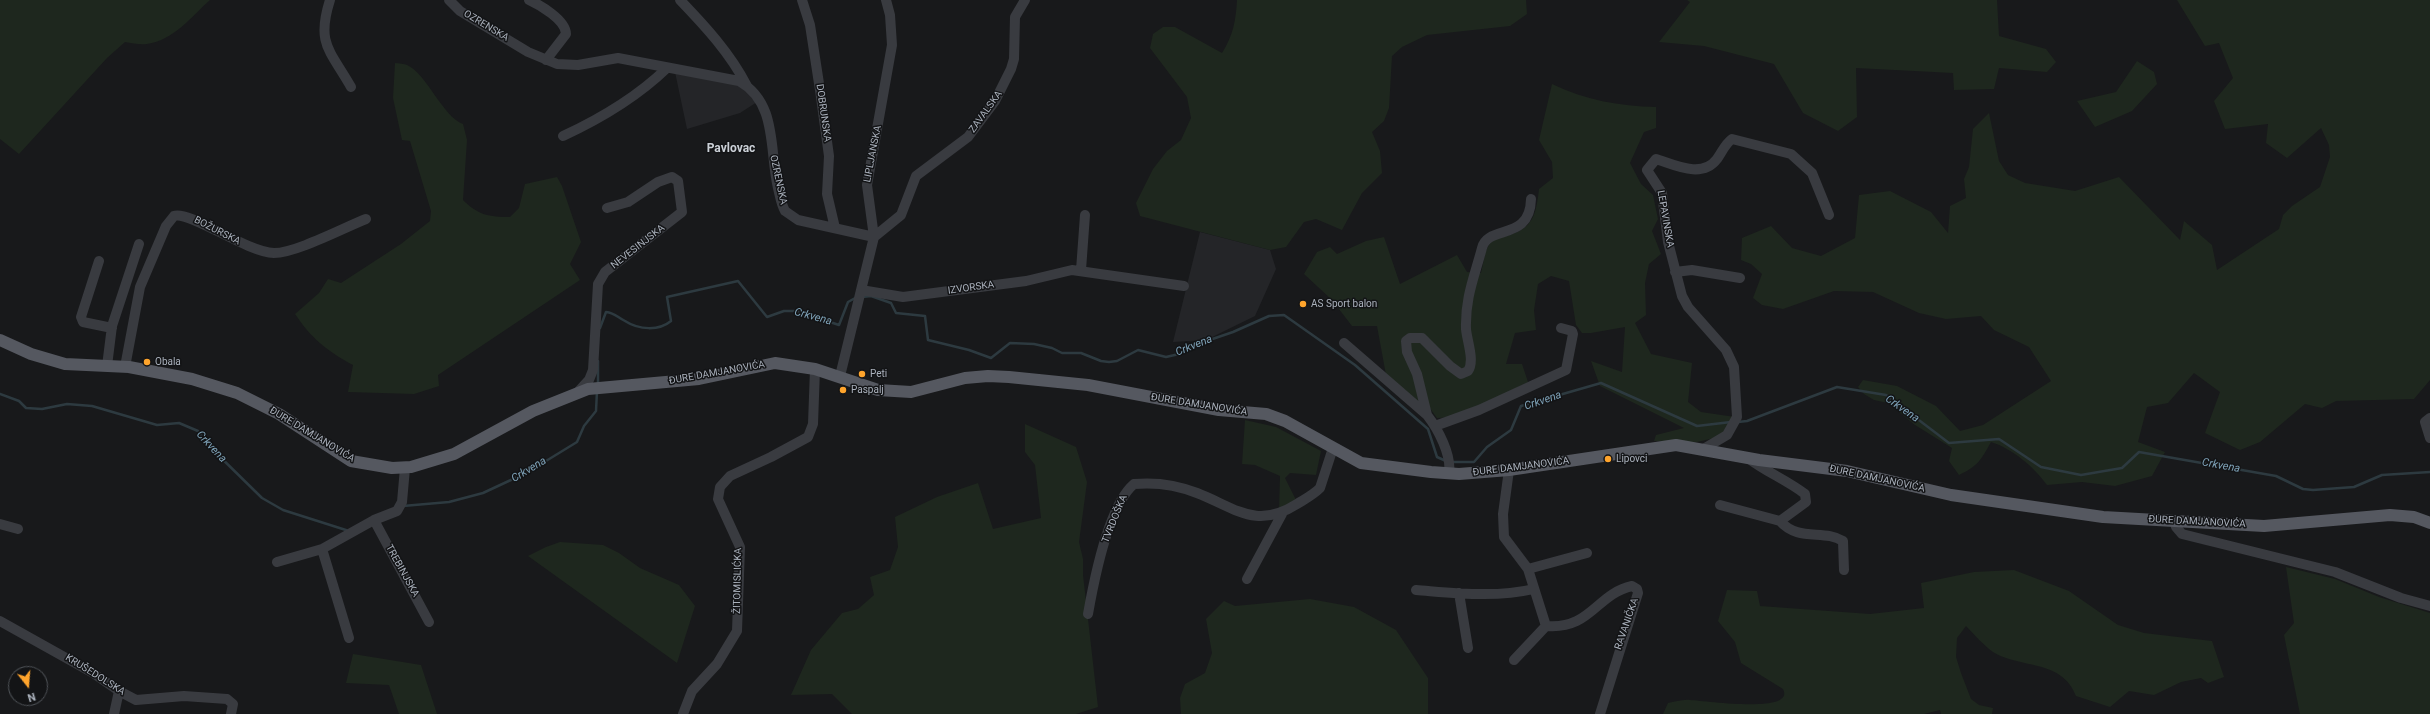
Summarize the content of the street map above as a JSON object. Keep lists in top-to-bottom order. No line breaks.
{"streets":{"main road":["ĐURE DAMJANOVIĆA"],"street":["OZRENSKA","ZAVALSKA","DOBRUNSKA","LIPLJANSKA","LEPAVINSKA","BOŽURSKA","NEVESINJSKA","IZVORSKA","TVRDOŠKA","TREBINJSKA","ŽITOMISLIĆKA","RAVANIČKA","KRUŠEDOLSKA"]},"crossings":[["OZRENSKA","ZAVALSKA"],["OZRENSKA","DOBRUNSKA"],["OZRENSKA","LIPLJANSKA"],["ZAVALSKA","LIPLJANSKA"],["LIPLJANSKA","IZVORSKA"],["LIPLJANSKA","ĐURE DAMJANOVIĆA"],["LEPAVINSKA","ĐURE DAMJANOVIĆA"],["BOŽURSKA","ĐURE DAMJANOVIĆA"],["NEVESINJSKA","ĐURE DAMJANOVIĆA"],["ĐURE DAMJANOVIĆA","TVRDOŠKA"],["ĐURE DAMJANOVIĆA","ŽITOMISLIĆKA"]],"districts":["Pavlovac"],"water":["Crkvena"],"places":["AS Sport balon","Obala","Peti","Paspalj","Lipovci"],"north":"bottom"}
